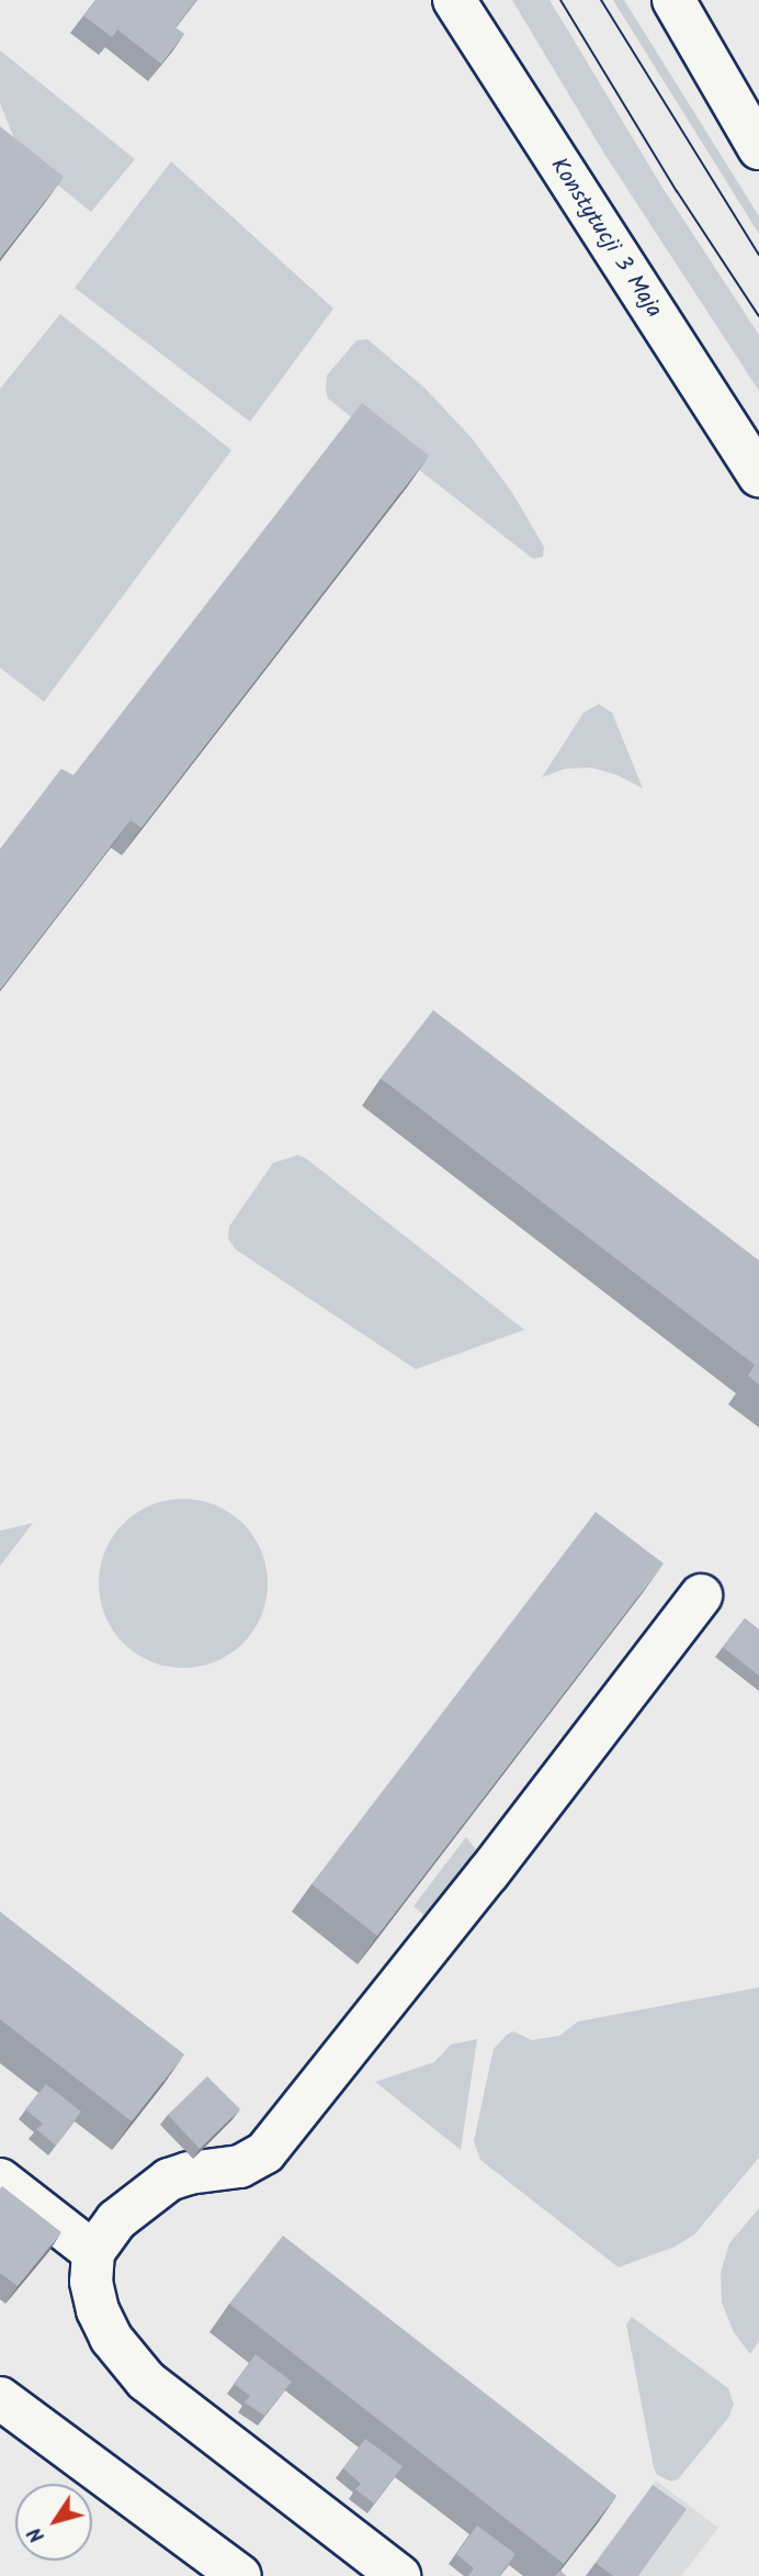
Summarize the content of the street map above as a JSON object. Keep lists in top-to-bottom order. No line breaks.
{"streets":{"street":["Konstytucji 3 Maja"]},"north":"bottom left"}
